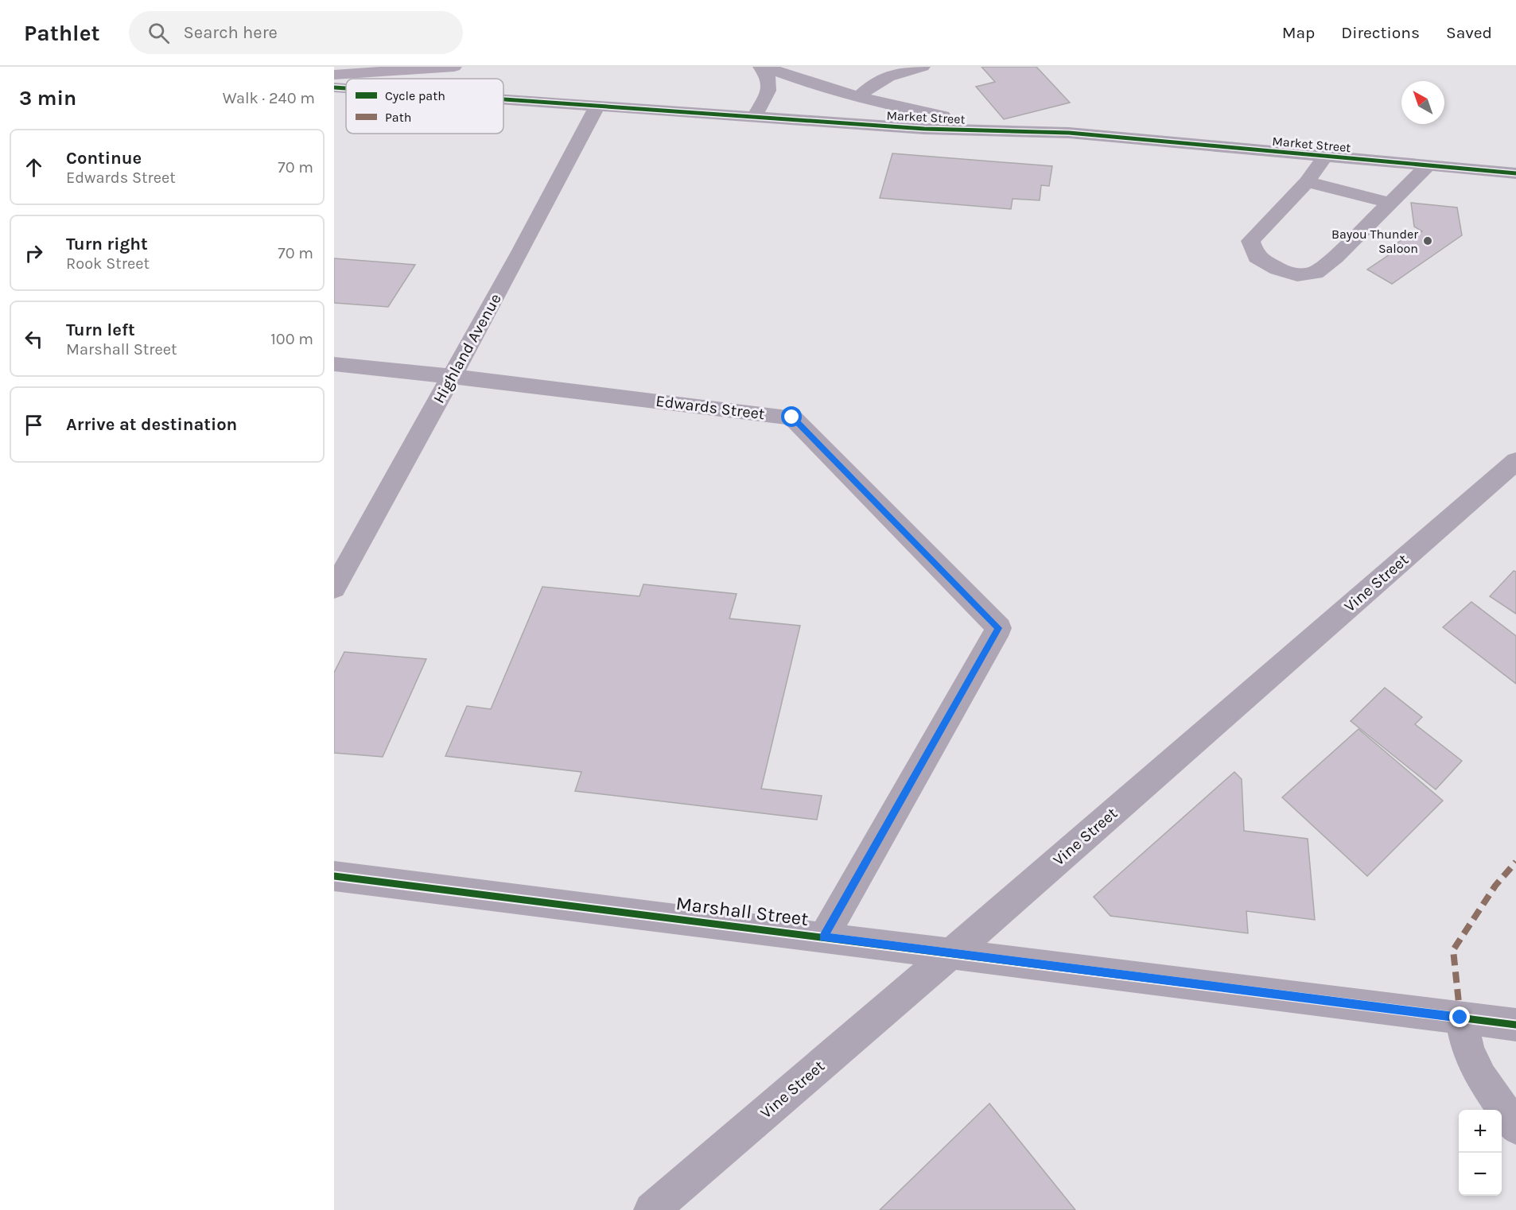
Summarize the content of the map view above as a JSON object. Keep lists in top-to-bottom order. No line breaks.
{"streets":{"street":["Market Street","Highland Avenue","Edwards Street","Vine Street","Marshall Street"]},"crossings":[["Market Street","Highland Avenue"],["Highland Avenue","Edwards Street"],["Edwards Street","Marshall Street"],["Vine Street","Marshall Street"]],"places":["Bayou Thunder Saloon"],"legend":["Cycle path","Path"],"north":"top left","page":{"header":"Pathlet","search":"Search here","nav":["Map","Directions","Saved"],"heading":["3 min","Walk · 240 m"],"list":[["Continue","Edwards Street","70 m"],["Turn right","Rook Street","70 m"],["Turn left","Marshall Street","100 m"],"Arrive at destination"],"map_buttons":["+","−"]}}
